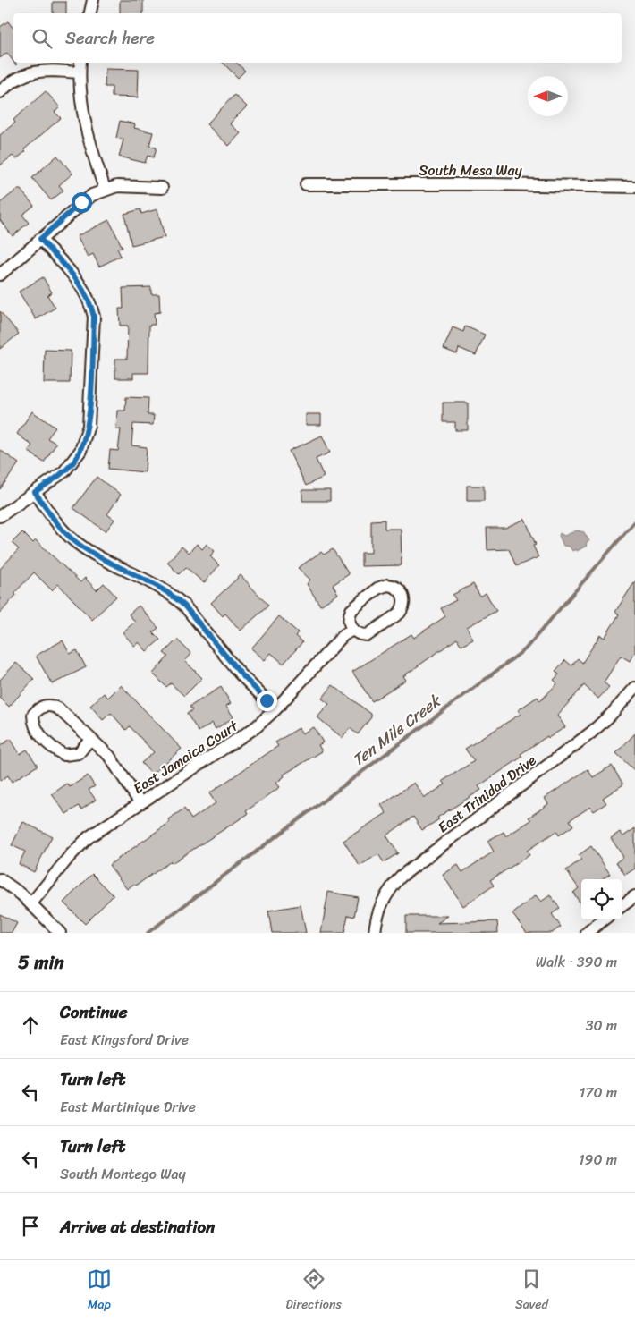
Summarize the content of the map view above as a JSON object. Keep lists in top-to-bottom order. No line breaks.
{"streets":{"street":["South Mesa Way","East Jamaica Court","East Trinidad Drive"]},"water":["Ten Mile Creek"],"north":"left","page":{"search":"Search here","heading":["5 min","Walk · 390 m"],"list":[["Continue","East Kingsford Drive","30 m"],["Turn left","East Martinique Drive","170 m"],["Turn left","South Montego Way","190 m"],"Arrive at destination"],"nav":["Map","Directions","Saved"]}}
